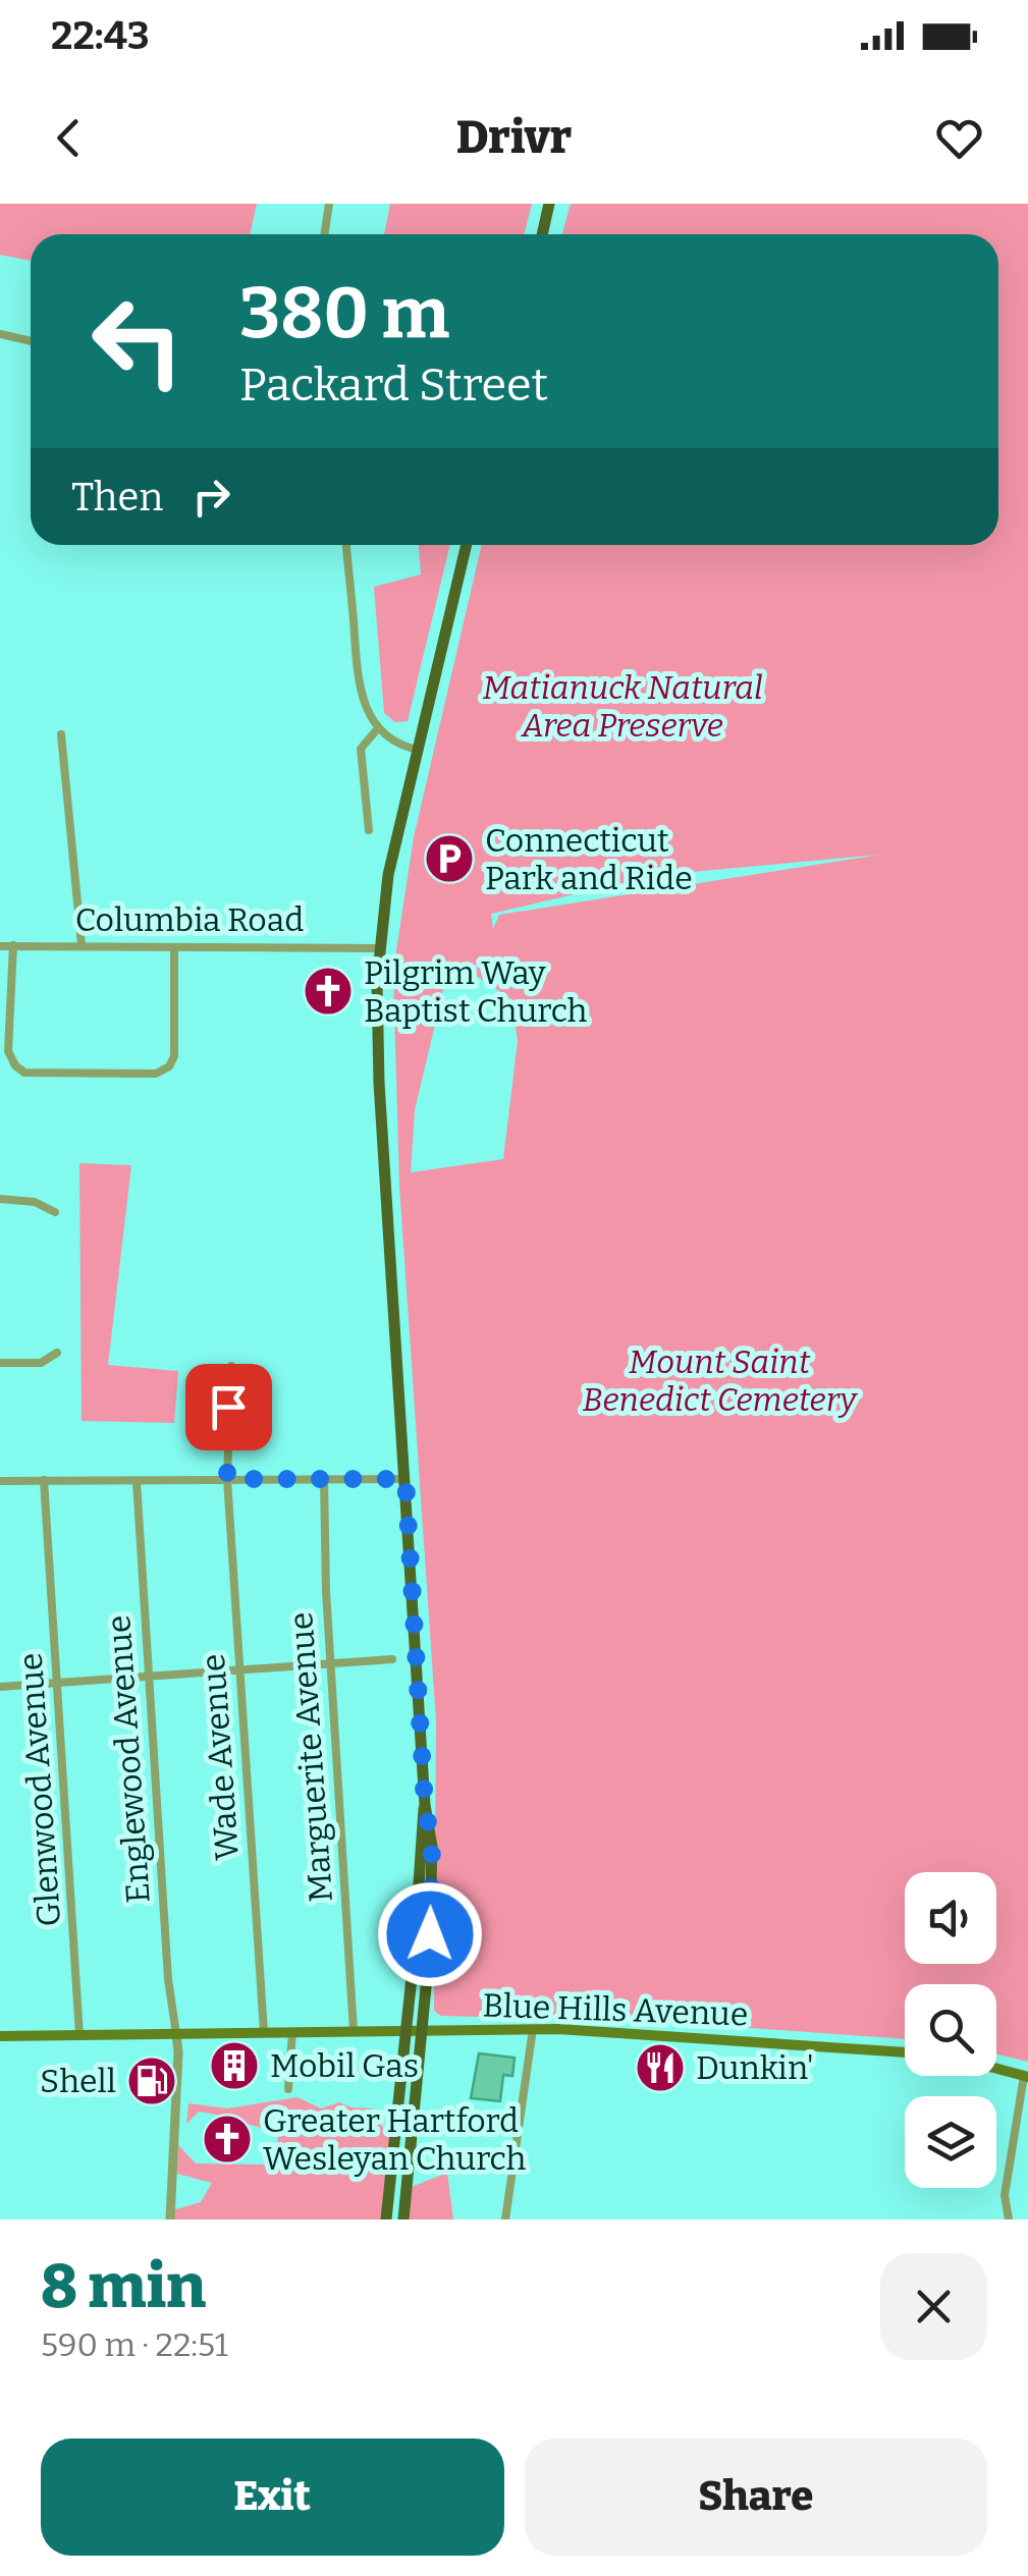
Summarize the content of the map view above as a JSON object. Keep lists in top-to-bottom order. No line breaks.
{"streets":{"main road":["Blue Hills Avenue"],"street":["Columbia Road","Wade Avenue","Marguerite Avenue","Englewood Avenue","Glenwood Avenue"]},"crossings":[["Wade Avenue","Blue Hills Avenue"],["Marguerite Avenue","Blue Hills Avenue"],["Englewood Avenue","Blue Hills Avenue"],["Glenwood Avenue","Blue Hills Avenue"]],"parks":["Matianuck Natural Area Preserve","Mount Saint Benedict Cemetery"],"places":{"parking":["Connecticut Park and Ride"],"church":["Pilgrim Way Baptist Church","Greater Hartford Wesleyan Church"],"building":["Mobil Gas"],"restaurant":["Dunkin'"],"fuel station":["Shell"]},"page":{"status":"22:43","header":"Drivr","turn":["380 m","Packard Street"],"then":"Then","heading":["8 min","590 m · 22:51"],"buttons":["Exit","Share"]}}
